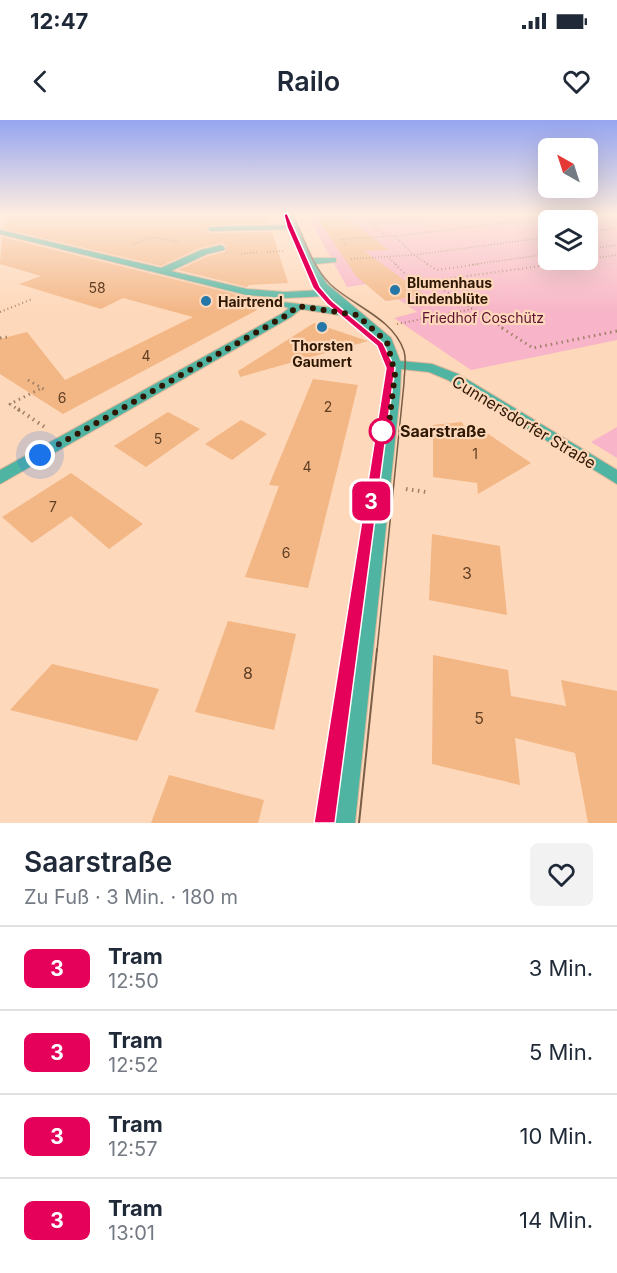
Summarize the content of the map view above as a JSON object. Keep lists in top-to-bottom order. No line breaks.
{"streets":{"street":["Cunnersdorfer Straße"]},"parks":["Friedhof Coschütz"],"places":["Blumenhaus Lindenblüte","Hairtrend","Thorsten Gaumert","Saarstraße"],"lines":["tram line 3"],"house_numbers":["58","4","6","2","5","1","4","7","6","3","8","5"],"north":"top left","page":{"status":"12:47","header":"Railo","on_map":"3","heading":["Saarstraße","Zu Fuß · 3 Min. · 180 m"],"list":[{"mark":"3","name":"Tram","note":"12:50","value":"3 Min."},{"mark":"3","name":"Tram","note":"12:52","value":"5 Min."},{"mark":"3","name":"Tram","note":"12:57","value":"10 Min."},{"mark":"3","name":"Tram","note":"13:01","value":"14 Min."}]}}
